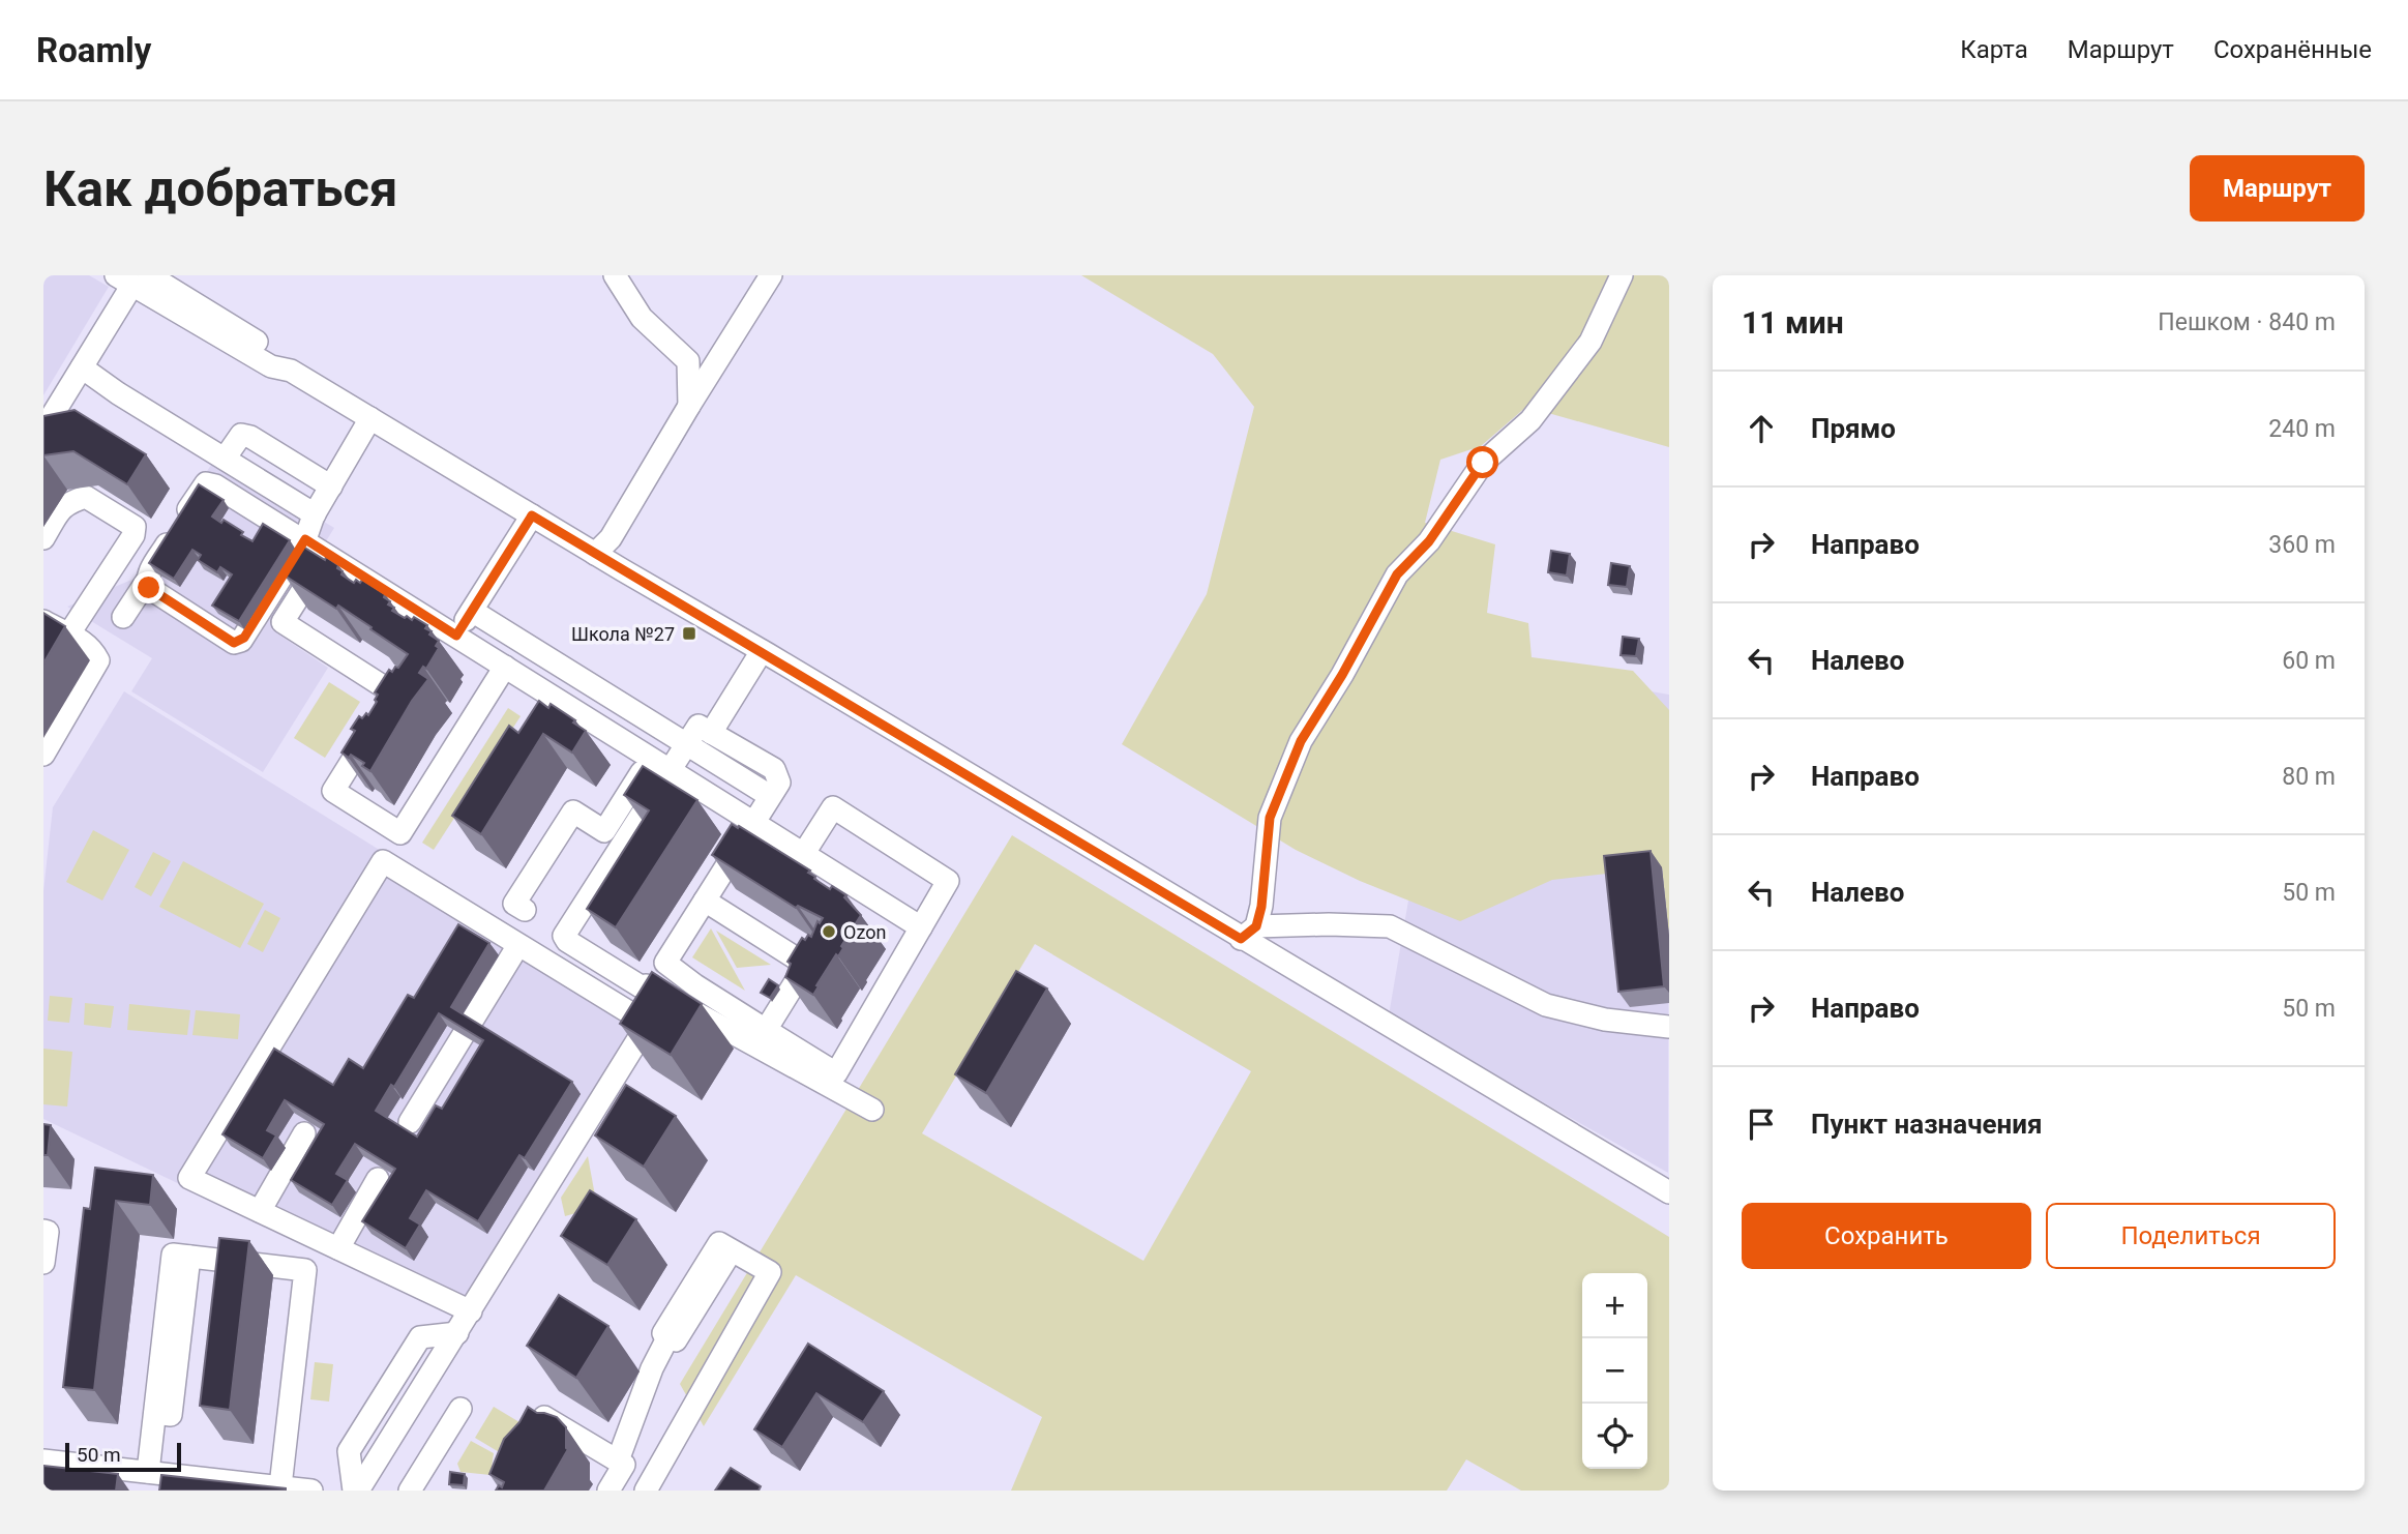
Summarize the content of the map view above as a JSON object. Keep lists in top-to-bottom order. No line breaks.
{"places":{"transit":["Школа №27"],"other":["Ozon"]},"scale_bar":"50 m","page":{"header":"Roamly","nav":["Карта","Маршрут","Сохранённые"],"buttons":["Маршрут",["Сохранить","Поделиться"]],"title":"Как добраться","heading":["11 мин","Пешком · 840 m"],"list":[["Прямо","240 m"],["Направо","360 m"],["Налево","60 m"],["Направо","80 m"],["Налево","50 m"],["Направо","50 m"],"Пункт назначения"],"map_buttons":["+","−"],"scale":"50 m"}}
